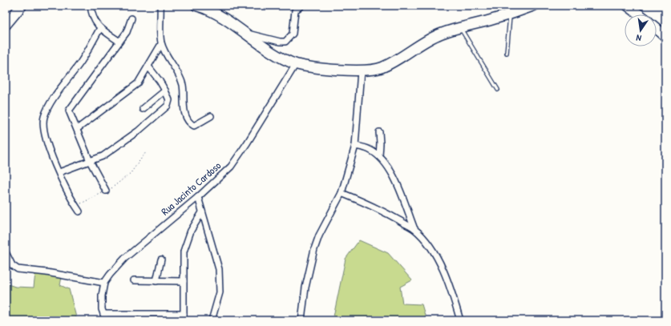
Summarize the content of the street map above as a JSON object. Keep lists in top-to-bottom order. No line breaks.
{"streets":{"street":["Rua Jacinto Cardoso"]},"north":"bottom"}
